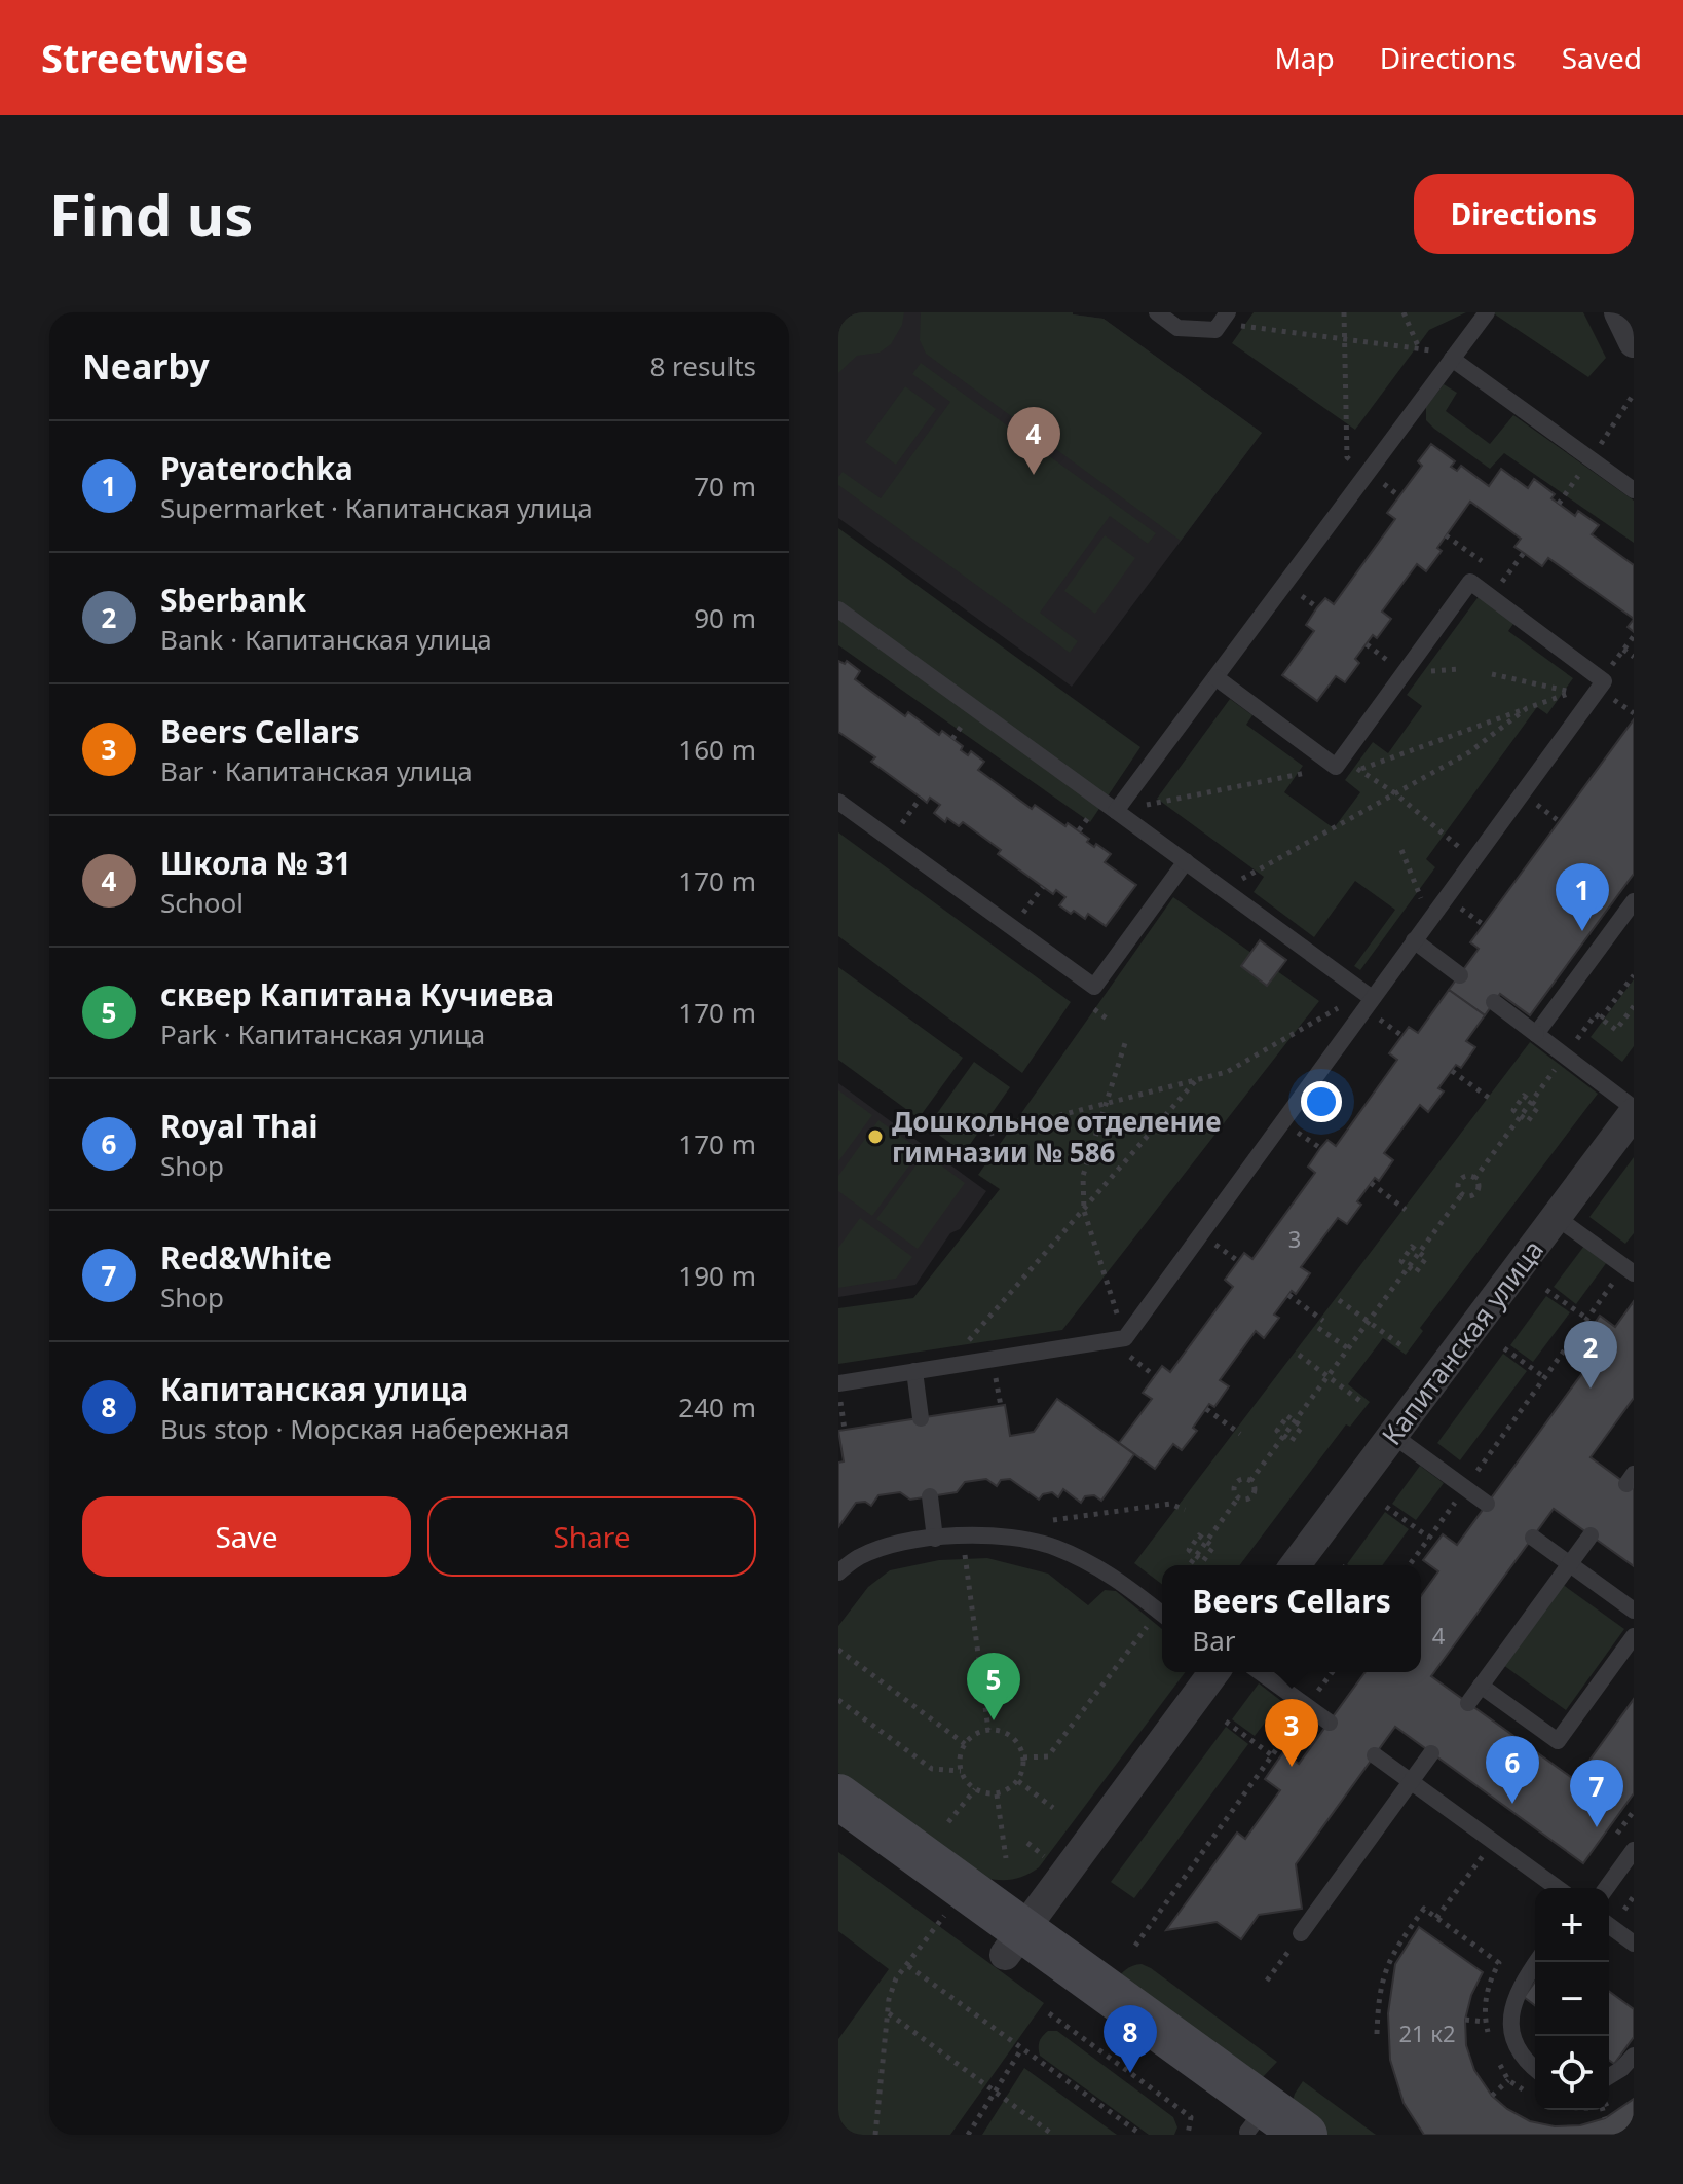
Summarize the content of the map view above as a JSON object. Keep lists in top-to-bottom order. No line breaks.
{"streets":{"street":["Капитанская улица"]},"places":["Дошкольное отделение гимназии № 586"],"house_numbers":["3","4","21 к2"],"page":{"header":"Streetwise","nav":["Map","Directions","Saved"],"buttons":["Directions",["Save","Share"]],"title":"Find us","heading":["Nearby","8 results"],"pins":["4","1","2","5","3","6","7","8"],"list":[{"mark":"1","name":"Pyaterochka","note":"Supermarket · Капитанская улица","value":"70 m"},{"mark":"2","name":"Sberbank","note":"Bank · Капитанская улица","value":"90 m"},{"mark":"3","name":"Beers Cellars","note":"Bar · Капитанская улица","value":"160 m"},{"mark":"4","name":"Школа № 31","note":"School","value":"170 m"},{"mark":"5","name":"сквер Капитана Кучиева","note":"Park · Капитанская улица","value":"170 m"},{"mark":"6","name":"Royal Thai","note":"Shop","value":"170 m"},{"mark":"7","name":"Red&White","note":"Shop","value":"190 m"},{"mark":"8","name":"Капитанская улица","note":"Bus stop · Морская набережная","value":"240 m"}],"popup":["Beers Cellars","Bar"],"map_buttons":["+","−"]}}
